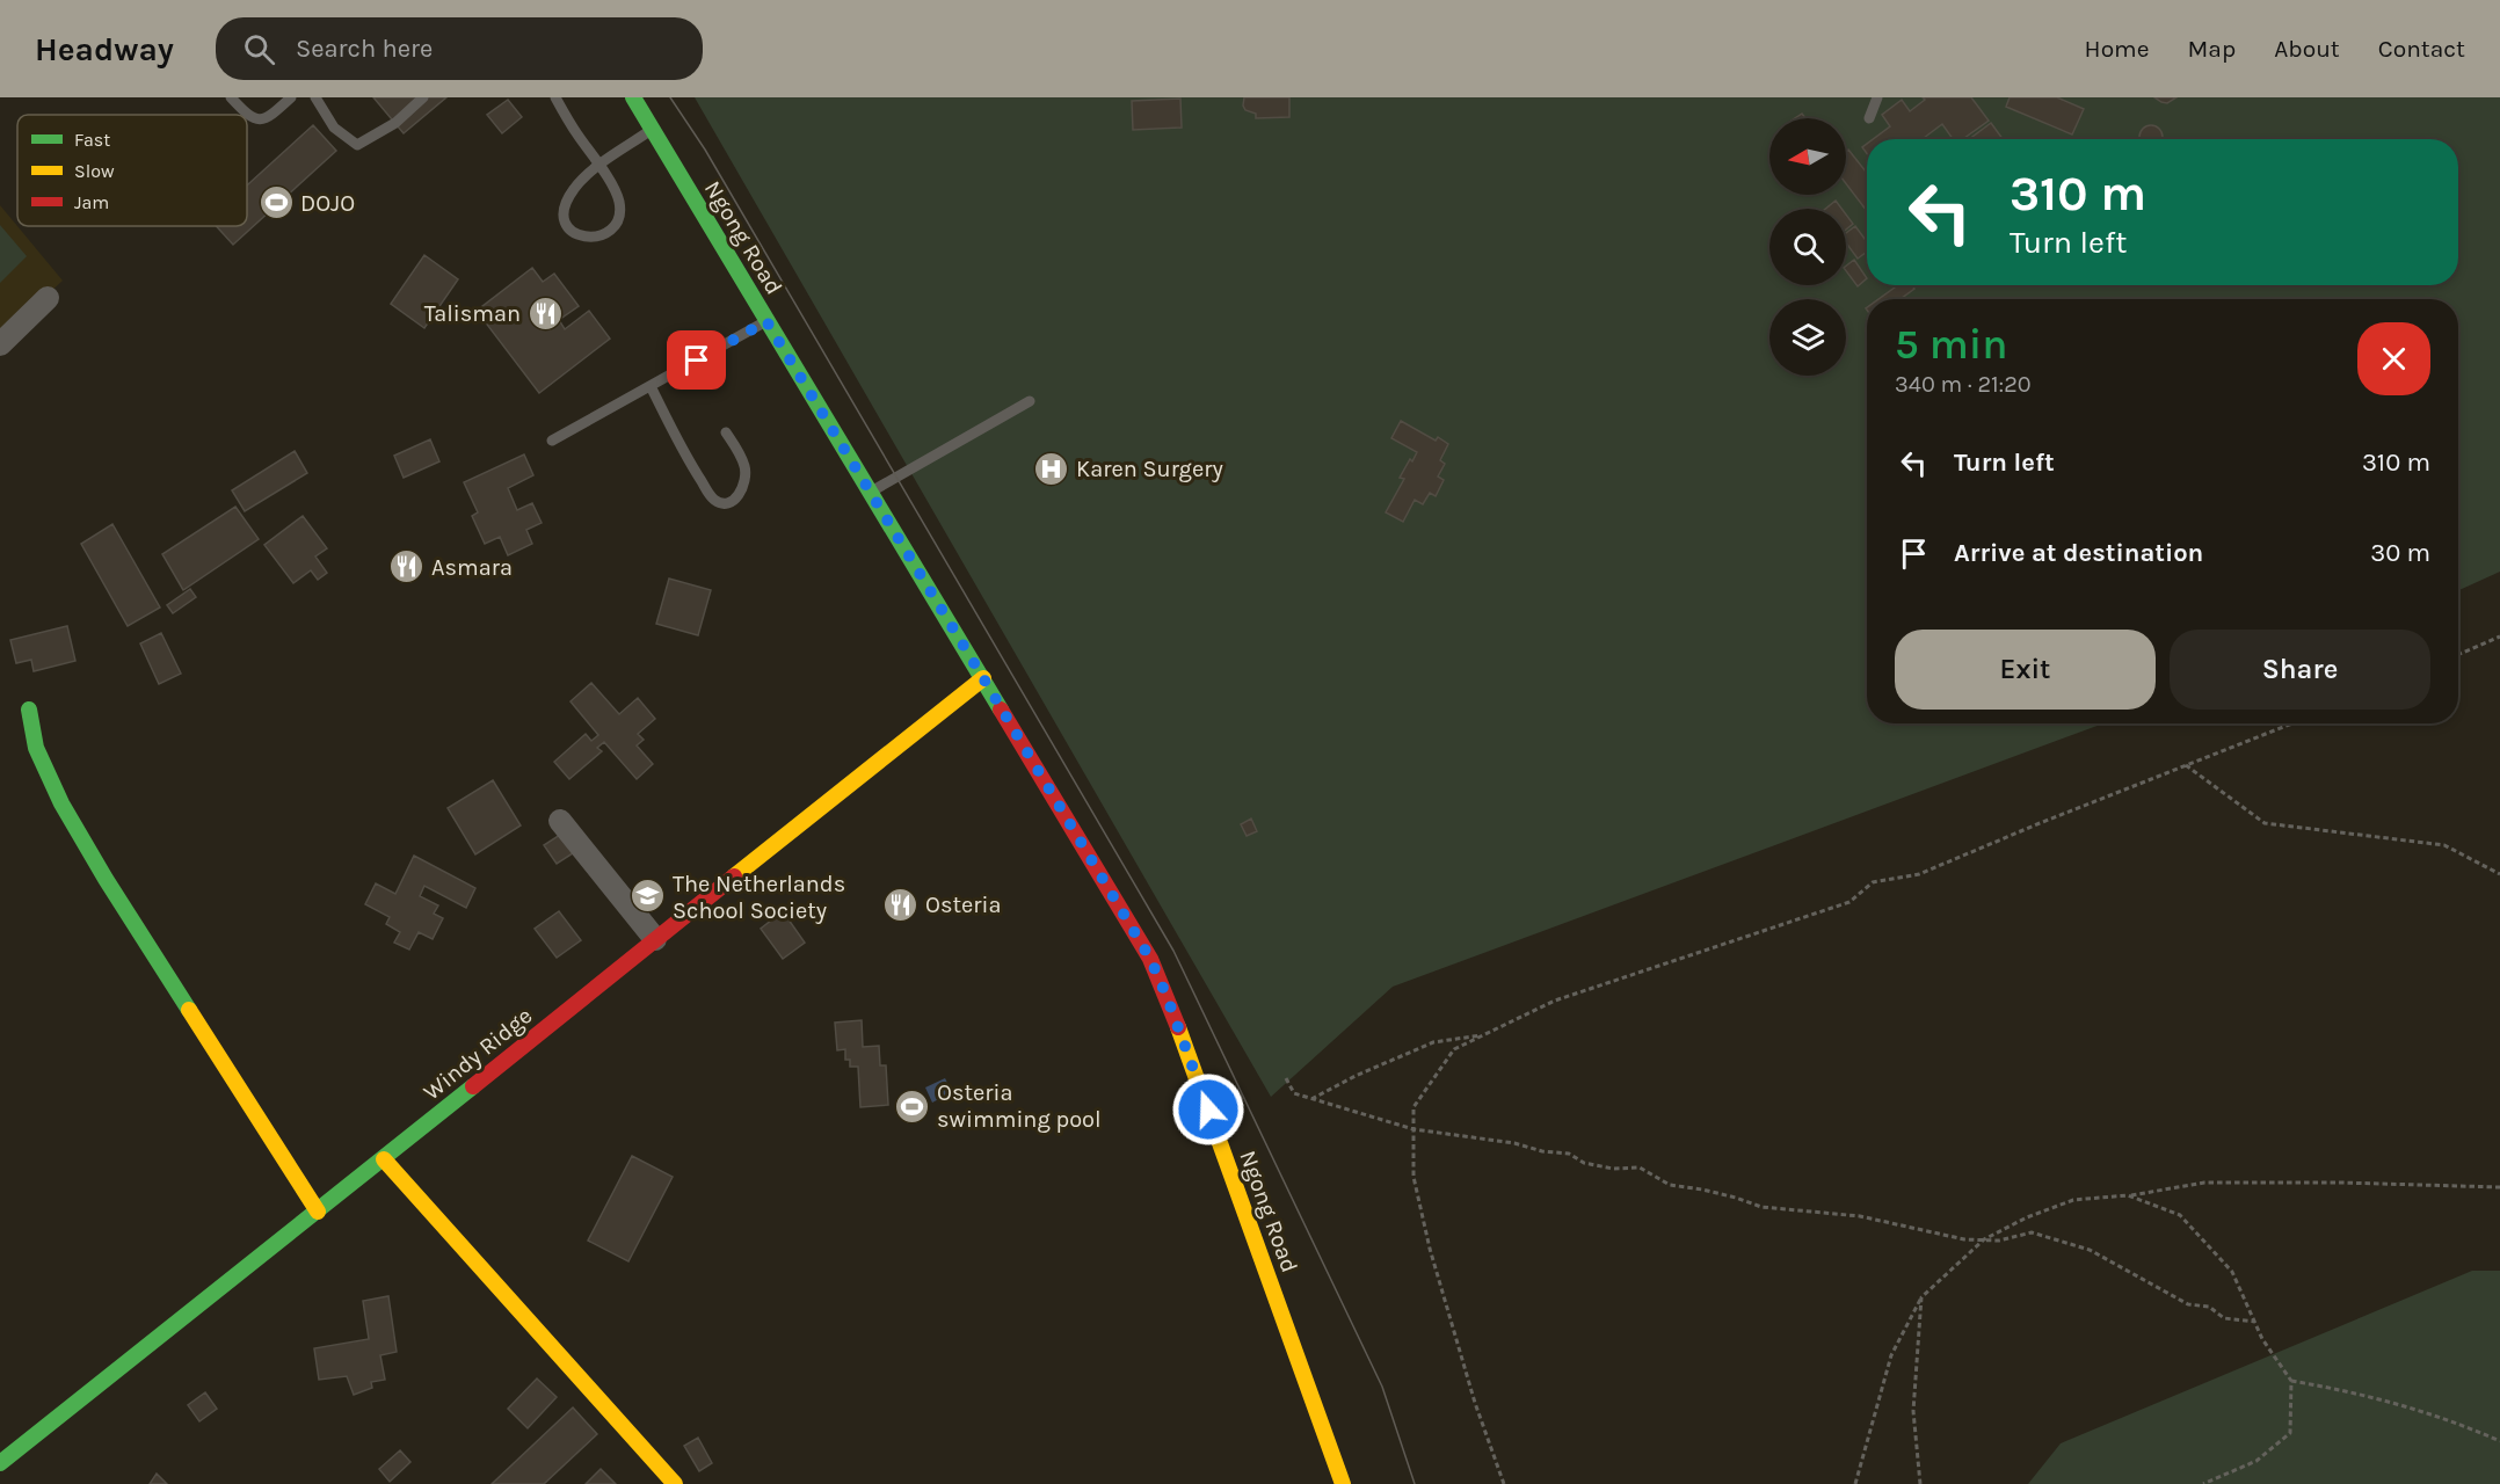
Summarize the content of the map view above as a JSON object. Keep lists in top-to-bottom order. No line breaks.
{"streets":{"street":["Ngong Road","Windy Ridge"]},"crossings":[["Ngong Road","Windy Ridge"]],"places":{"sports":["DOJO","Osteria swimming pool"],"restaurant":["Talisman","Asmara","Osteria"],"hospital":["Karen Surgery"],"school or university":["The Netherlands School Society"]},"legend":["Fast","Slow","Jam"],"north":"left","page":{"header":"Headway","search":"Search here","nav":["Home","Map","About","Contact"],"turn":["310 m","Turn left"],"heading":["5 min","340 m · 21:20"],"list":[{"name":"Turn left","value":"310 m"},{"name":"Arrive at destination","value":"30 m"}],"buttons":["Exit","Share"]}}
